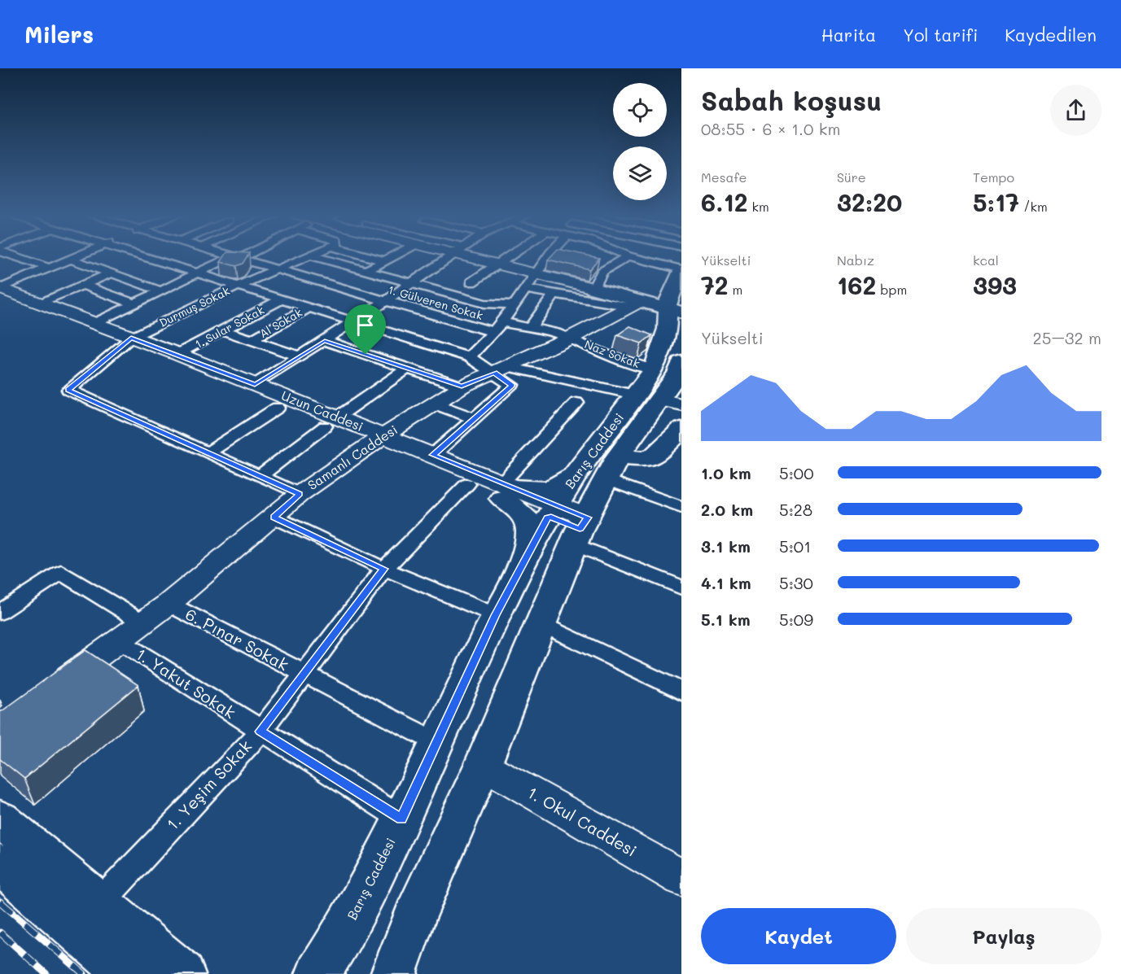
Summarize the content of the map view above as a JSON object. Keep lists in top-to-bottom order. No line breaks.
{"streets":{"main road":["Uzun Caddesi","Barış Caddesi","Samanlı Caddesi","1. Okul Caddesi"],"street":["1. Gülveren Sokak","Durmuş Sokak","Al Sokak","1. Sular Sokak","Naz Sokak","6. Pınar Sokak","1. Yakut Sokak","1. Yeşim Sokak"]},"crossings":[["1. Gülveren Sokak","Durmuş Sokak"],["Durmuş Sokak","Uzun Caddesi"],["1. Sular Sokak","Uzun Caddesi"],["Naz Sokak","Barış Caddesi"],["Naz Sokak","Samanlı Caddesi"],["Uzun Caddesi","Barış Caddesi"],["Uzun Caddesi","Samanlı Caddesi"],["Uzun Caddesi","1. Yeşim Sokak"],["Barış Caddesi","Samanlı Caddesi"],["Barış Caddesi","6. Pınar Sokak"],["Barış Caddesi","1. Yakut Sokak"],["Barış Caddesi","1. Okul Caddesi"],["Samanlı Caddesi","6. Pınar Sokak"],["Samanlı Caddesi","1. Yakut Sokak"],["6. Pınar Sokak","1. Yeşim Sokak"],["1. Yakut Sokak","1. Yeşim Sokak"]],"page":{"header":"Milers","nav":["Harita","Yol tarifi","Kaydedilen"],"heading":["Sabah koşusu","08:55 · 6 × 1.0 km"],"stats":[["Mesafe","6.12 km"],["Süre","32:20"],["Tempo","5:17 /km"],["Yükselti","72 m"],["Nabız","162 bpm"],["kcal","393"]],"chart":["Yükselti","25–32 m"],"list":[{"name":"1.0 km","note":"5:00"},{"name":"2.0 km","note":"5:28"},{"name":"3.1 km","note":"5:01"},{"name":"4.1 km","note":"5:30"},{"name":"5.1 km","note":"5:09"}],"buttons":["Kaydet","Paylaş"]}}
